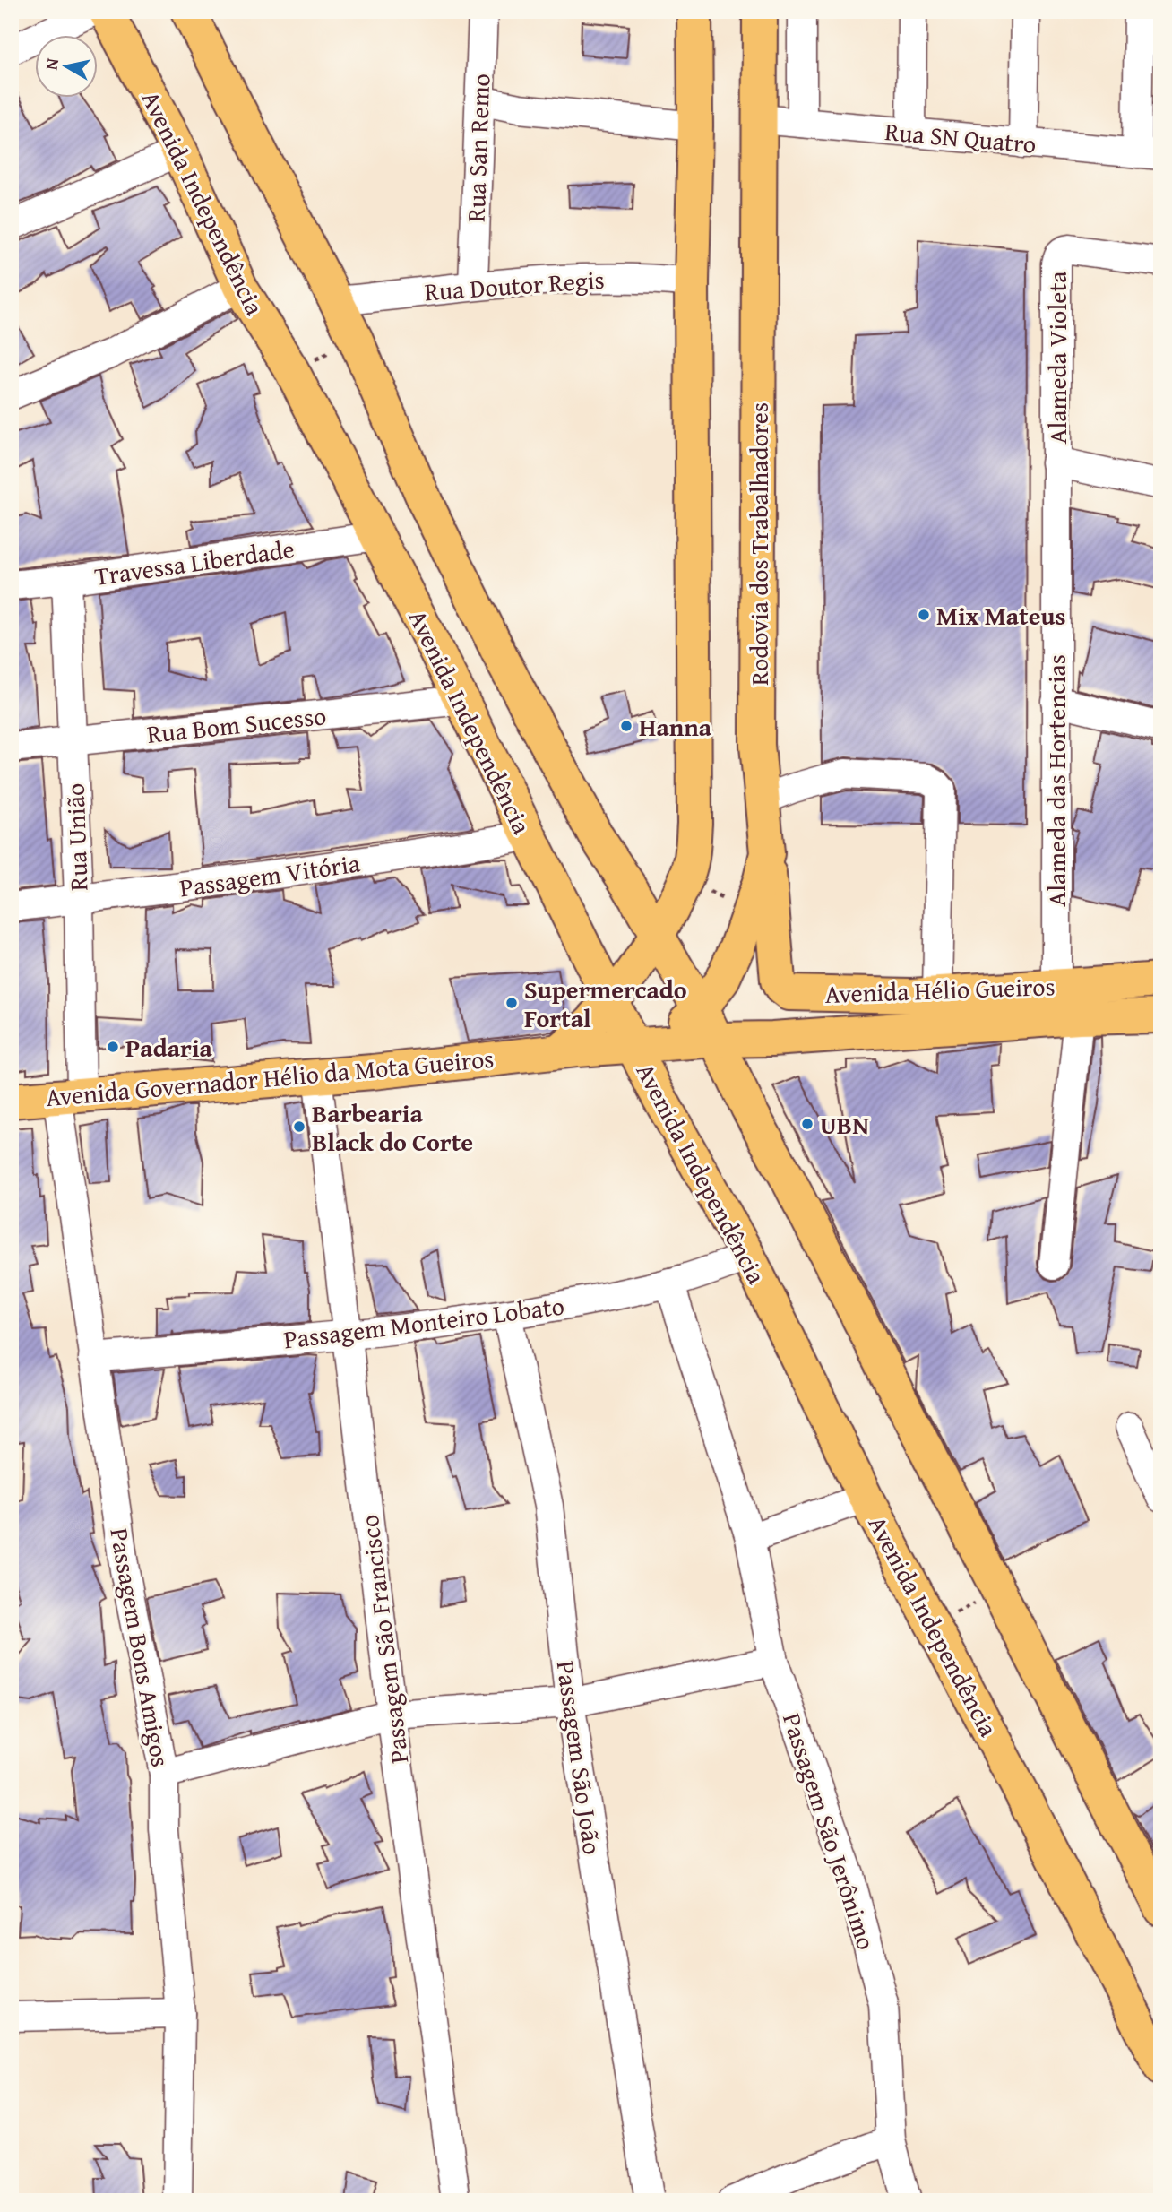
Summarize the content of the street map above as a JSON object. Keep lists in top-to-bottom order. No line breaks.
{"streets":{"main road":["Avenida Independência","Rodovia dos Trabalhadores","Avenida Hélio Gueiros","Avenida Governador Hélio da Mota Gueiros"],"street":["Rua SN Quatro","Rua San Remo","Rua Doutor Regis","Alameda Violeta","Travessa Liberdade","Rua Bom Sucesso","Alameda das Hortencias","Rua União","Passagem Vitória","Passagem Monteiro Lobato","Passagem São Francisco","Passagem Bons Amigos","Passagem São João","Passagem São Jerônimo"]},"crossings":[["Rua SN Quatro","Rodovia dos Trabalhadores"],["Rua San Remo","Rua Doutor Regis"],["Avenida Independência","Rodovia dos Trabalhadores"],["Avenida Independência","Travessa Liberdade"],["Avenida Independência","Rua Bom Sucesso"],["Avenida Independência","Passagem Vitória"],["Avenida Independência","Passagem Monteiro Lobato"],["Alameda Violeta","Alameda das Hortencias"],["Rodovia dos Trabalhadores","Avenida Hélio Gueiros"],["Travessa Liberdade","Rua União"],["Rua Bom Sucesso","Rua União"],["Alameda das Hortencias","Avenida Hélio Gueiros"],["Rua União","Passagem Vitória"],["Rua União","Avenida Governador Hélio da Mota Gueiros"],["Rua União","Passagem Bons Amigos"],["Avenida Governador Hélio da Mota Gueiros","Passagem São Francisco"],["Avenida Governador Hélio da Mota Gueiros","Passagem Bons Amigos"],["Passagem Monteiro Lobato","Passagem São Francisco"],["Passagem Monteiro Lobato","Passagem Bons Amigos"],["Passagem Monteiro Lobato","Passagem São João"],["Passagem Monteiro Lobato","Passagem São Jerônimo"]],"places":["Mix Mateus","Hanna","Supermercado Fortal","Padaria","UBN","Barbearia Black do Corte"],"north":"left"}
